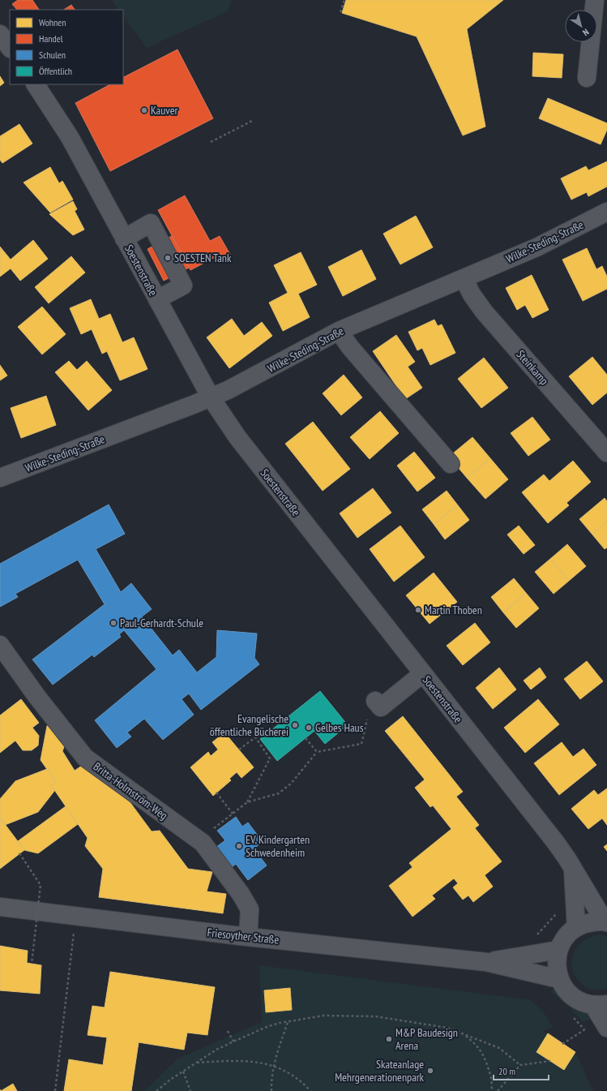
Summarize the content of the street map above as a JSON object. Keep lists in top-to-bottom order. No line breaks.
{"streets":{"street":["Wilke-Steding-Straße","Soestenstraße","Steinkamp","Britta-Holmström-Weg","Friesoyther Straße"]},"crossings":[["Wilke-Steding-Straße","Soestenstraße"],["Wilke-Steding-Straße","Steinkamp"],["Britta-Holmström-Weg","Friesoyther Straße"]],"places":["Kauver","SOESTEN Tank","Martin Thoben","Paul-Gerhardt-Schule","Evangelische öffentliche Bücherei","Gelbes Haus","EV. Kindergarten Schwedenheim","M&P Baudesign Arena","Skateanlage Mehrgenerationenpark"],"legend":["Wohnen","Handel","Schulen","Öffentlich"],"scale_bar":"20 m","north":"bottom right"}
